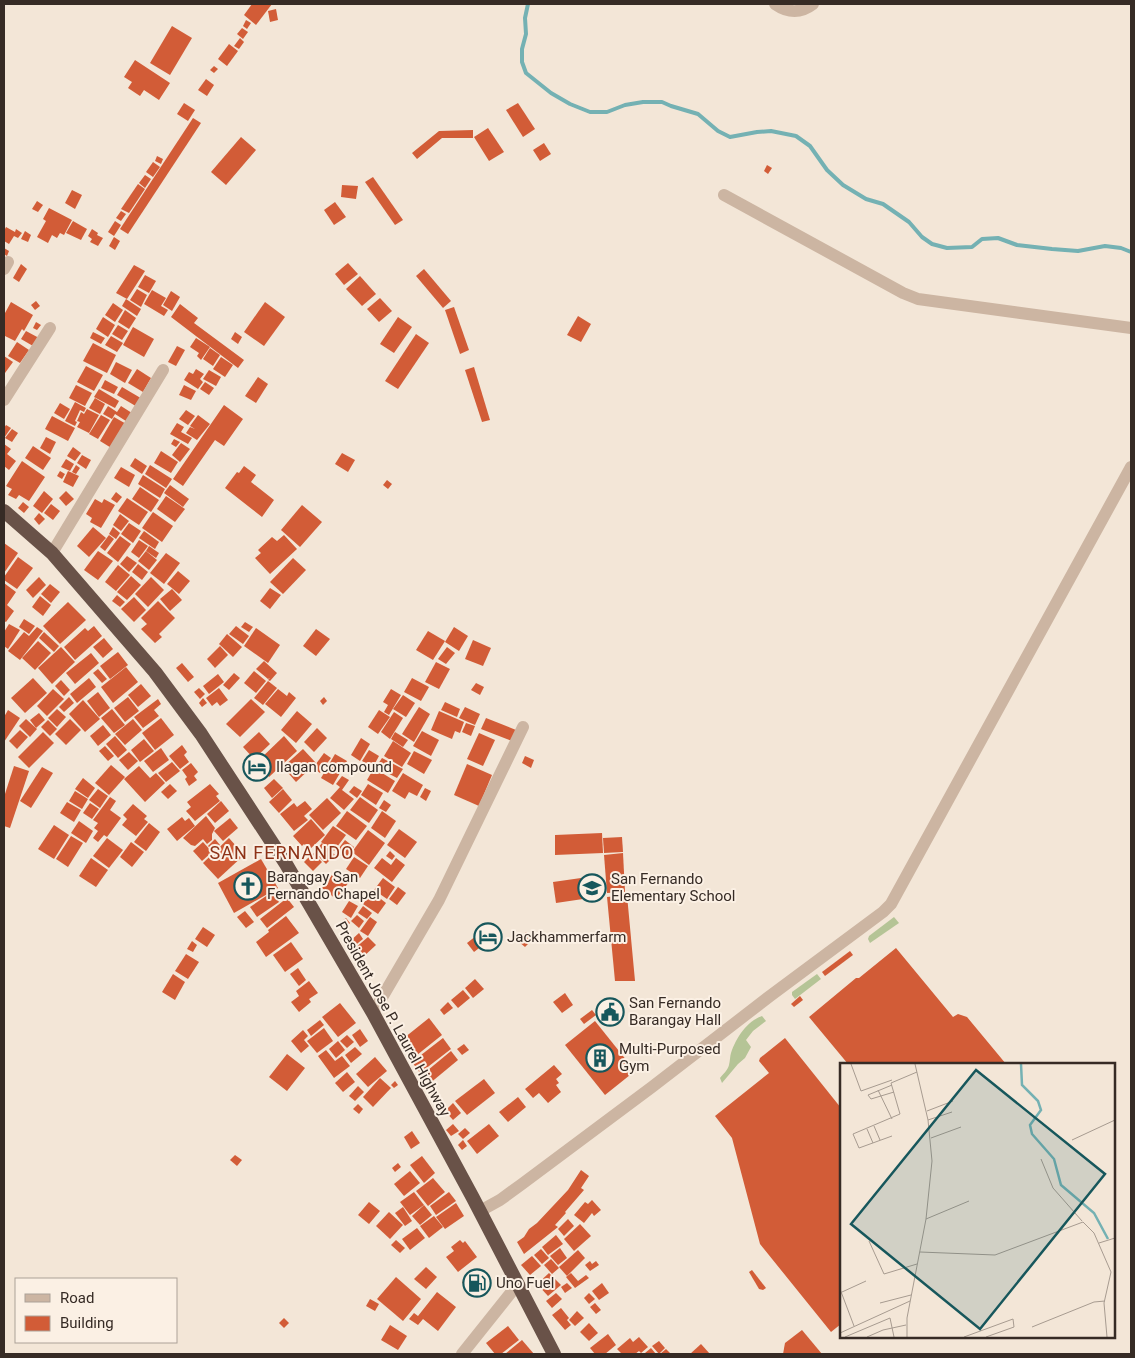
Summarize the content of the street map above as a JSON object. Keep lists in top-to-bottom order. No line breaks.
{"streets":{"highway":["President Jose P. Laurel Highway"]},"districts":["SAN FERNANDO"],"places":{"hotel":["Ilagan compound","Jackhammerfarm"],"church":["Barangay San Fernando Chapel"],"school or university":["San Fernando Elementary School"],"public building":["San Fernando Barangay Hall"],"building":["Multi-Purposed Gym"],"fuel station":["Uno Fuel"]},"legend":["Road","Building"]}
